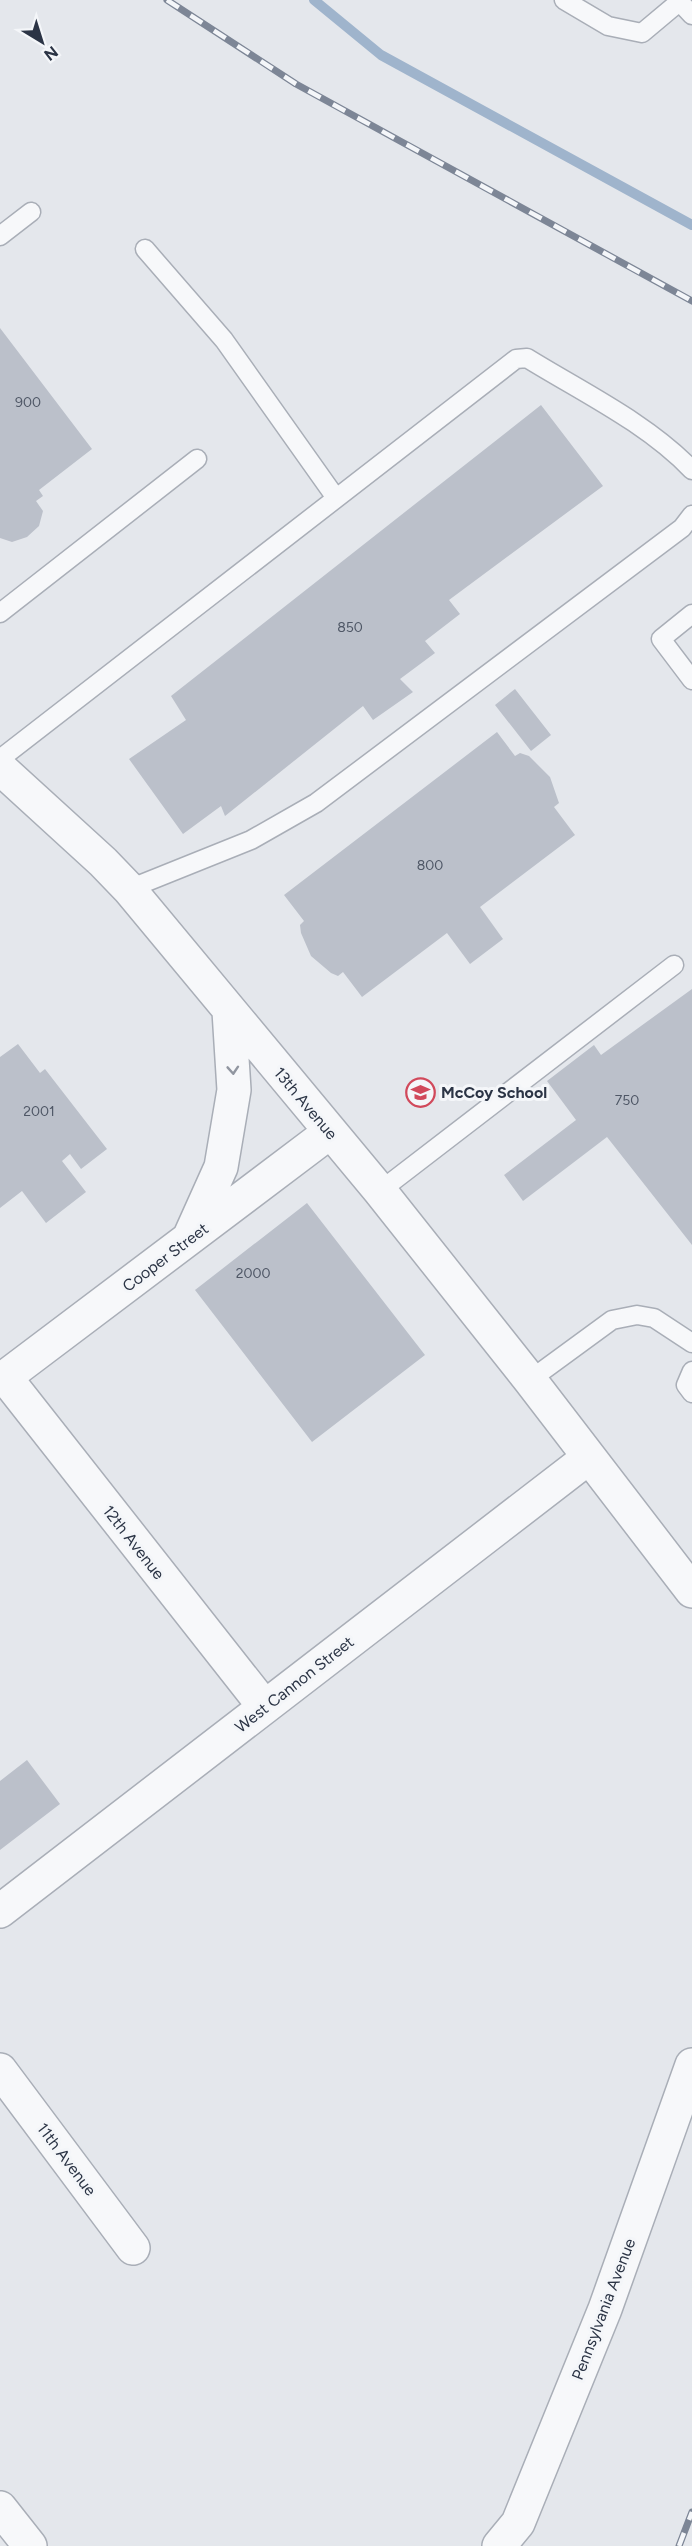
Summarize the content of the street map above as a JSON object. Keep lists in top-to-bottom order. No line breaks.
{"streets":{"street":["13th Avenue","Cooper Street","12th Avenue","West Cannon Street","11th Avenue","Pennsylvania Avenue"]},"crossings":[["13th Avenue","Cooper Street"],["13th Avenue","West Cannon Street"],["Cooper Street","12th Avenue"],["12th Avenue","West Cannon Street"]],"places":{"school or university":["McCoy School"]},"house_numbers":["900","850","800","750","2001","2000"],"north":"bottom right"}
